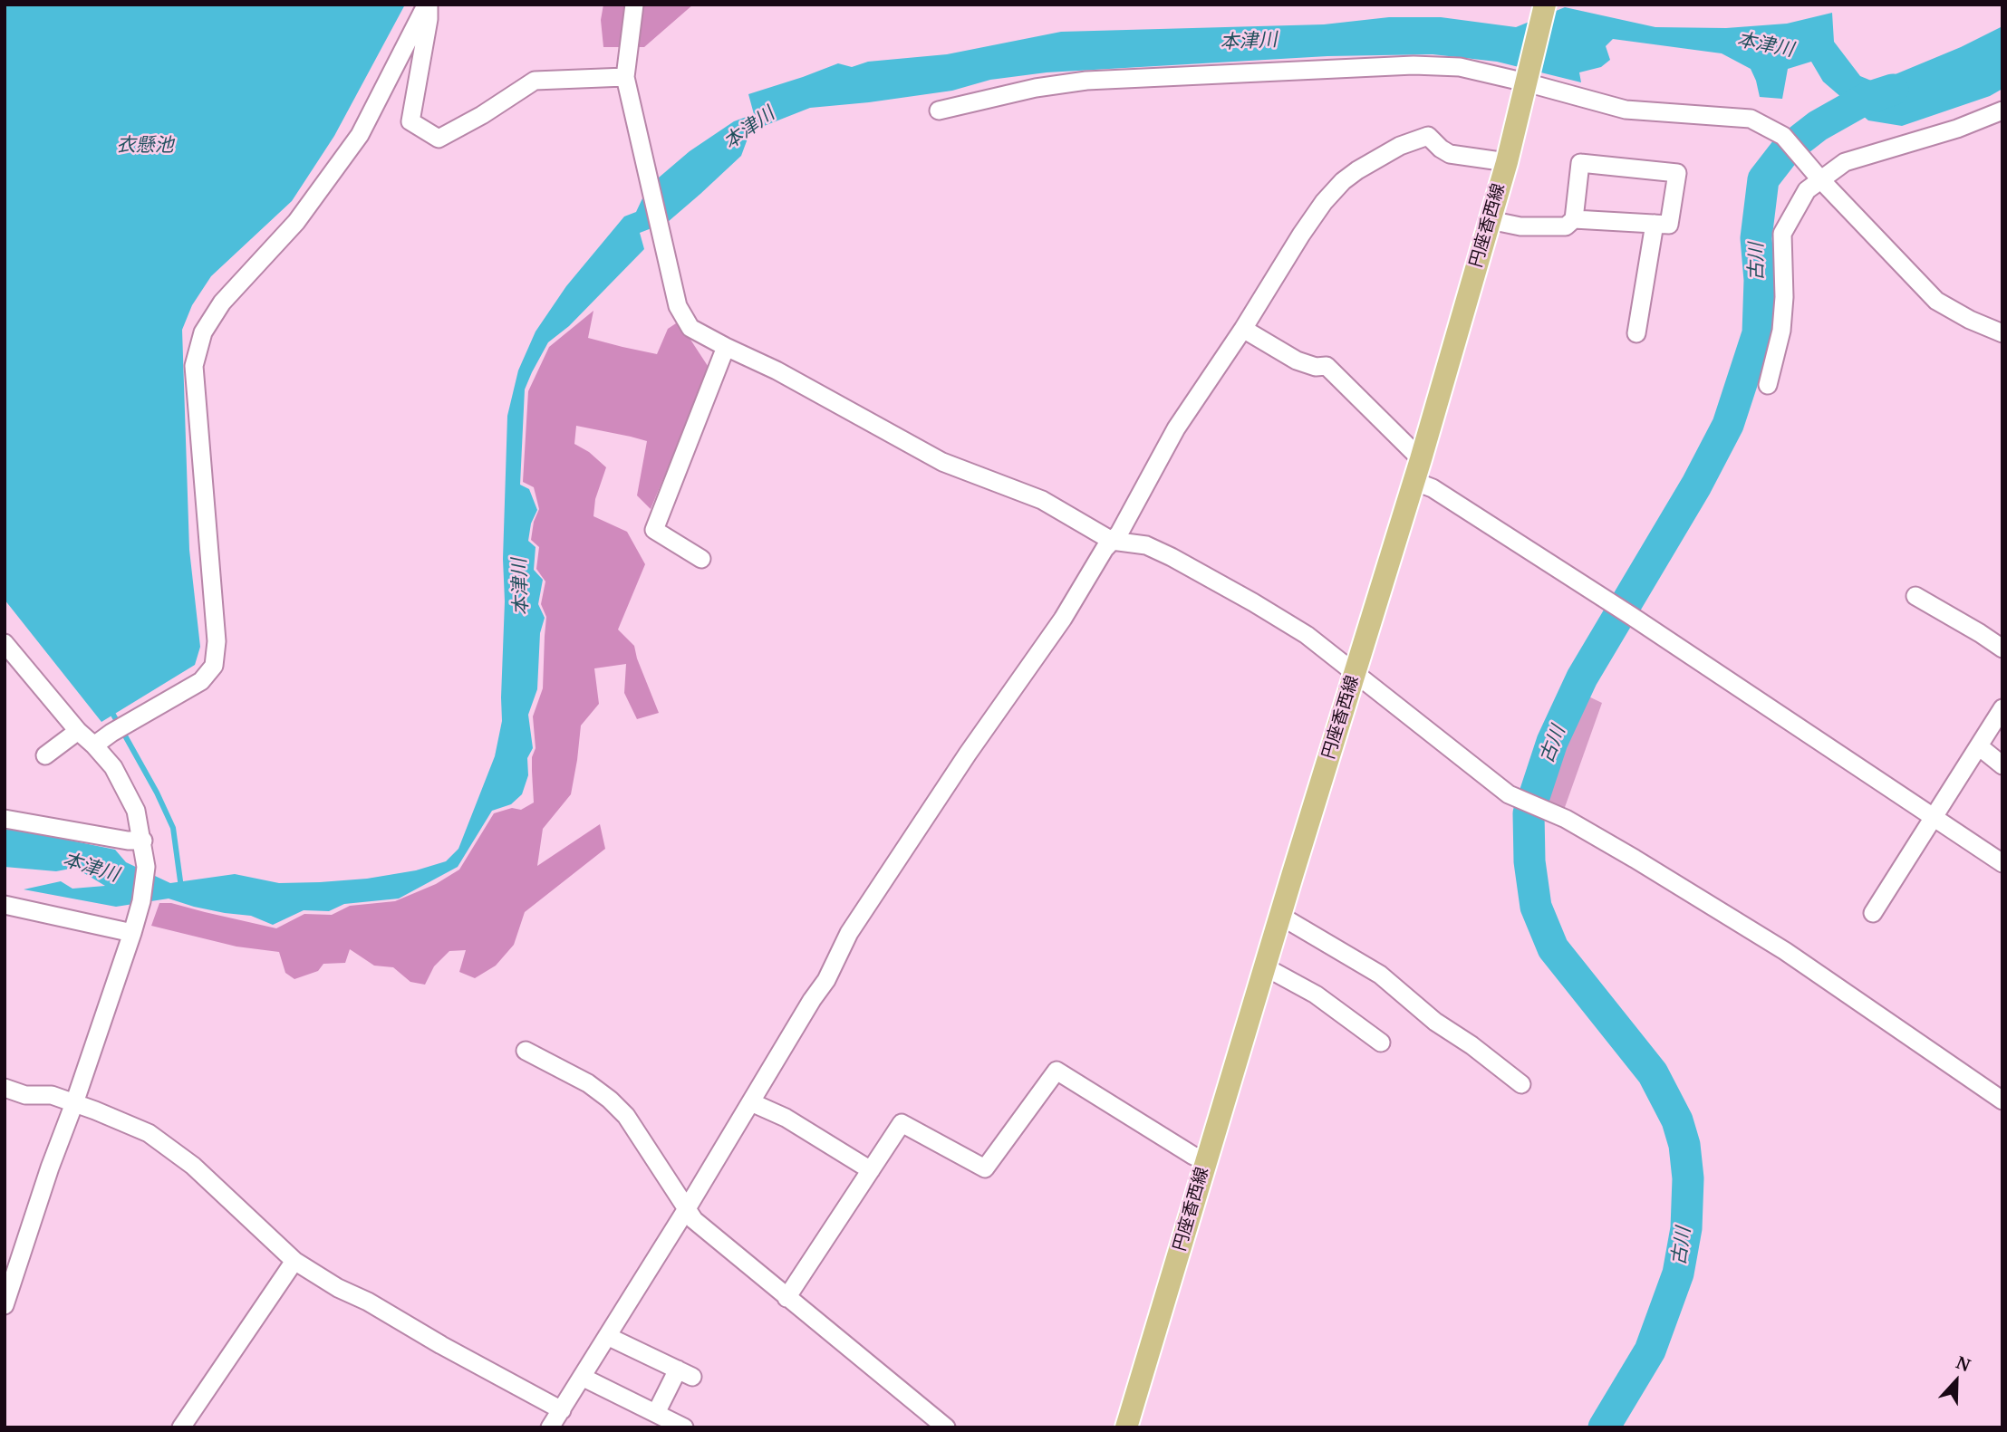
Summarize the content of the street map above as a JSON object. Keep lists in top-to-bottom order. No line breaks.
{"streets":{"main road":["円座香西線"]},"water":["本津川","衣懸池","古川"],"north":"top"}
